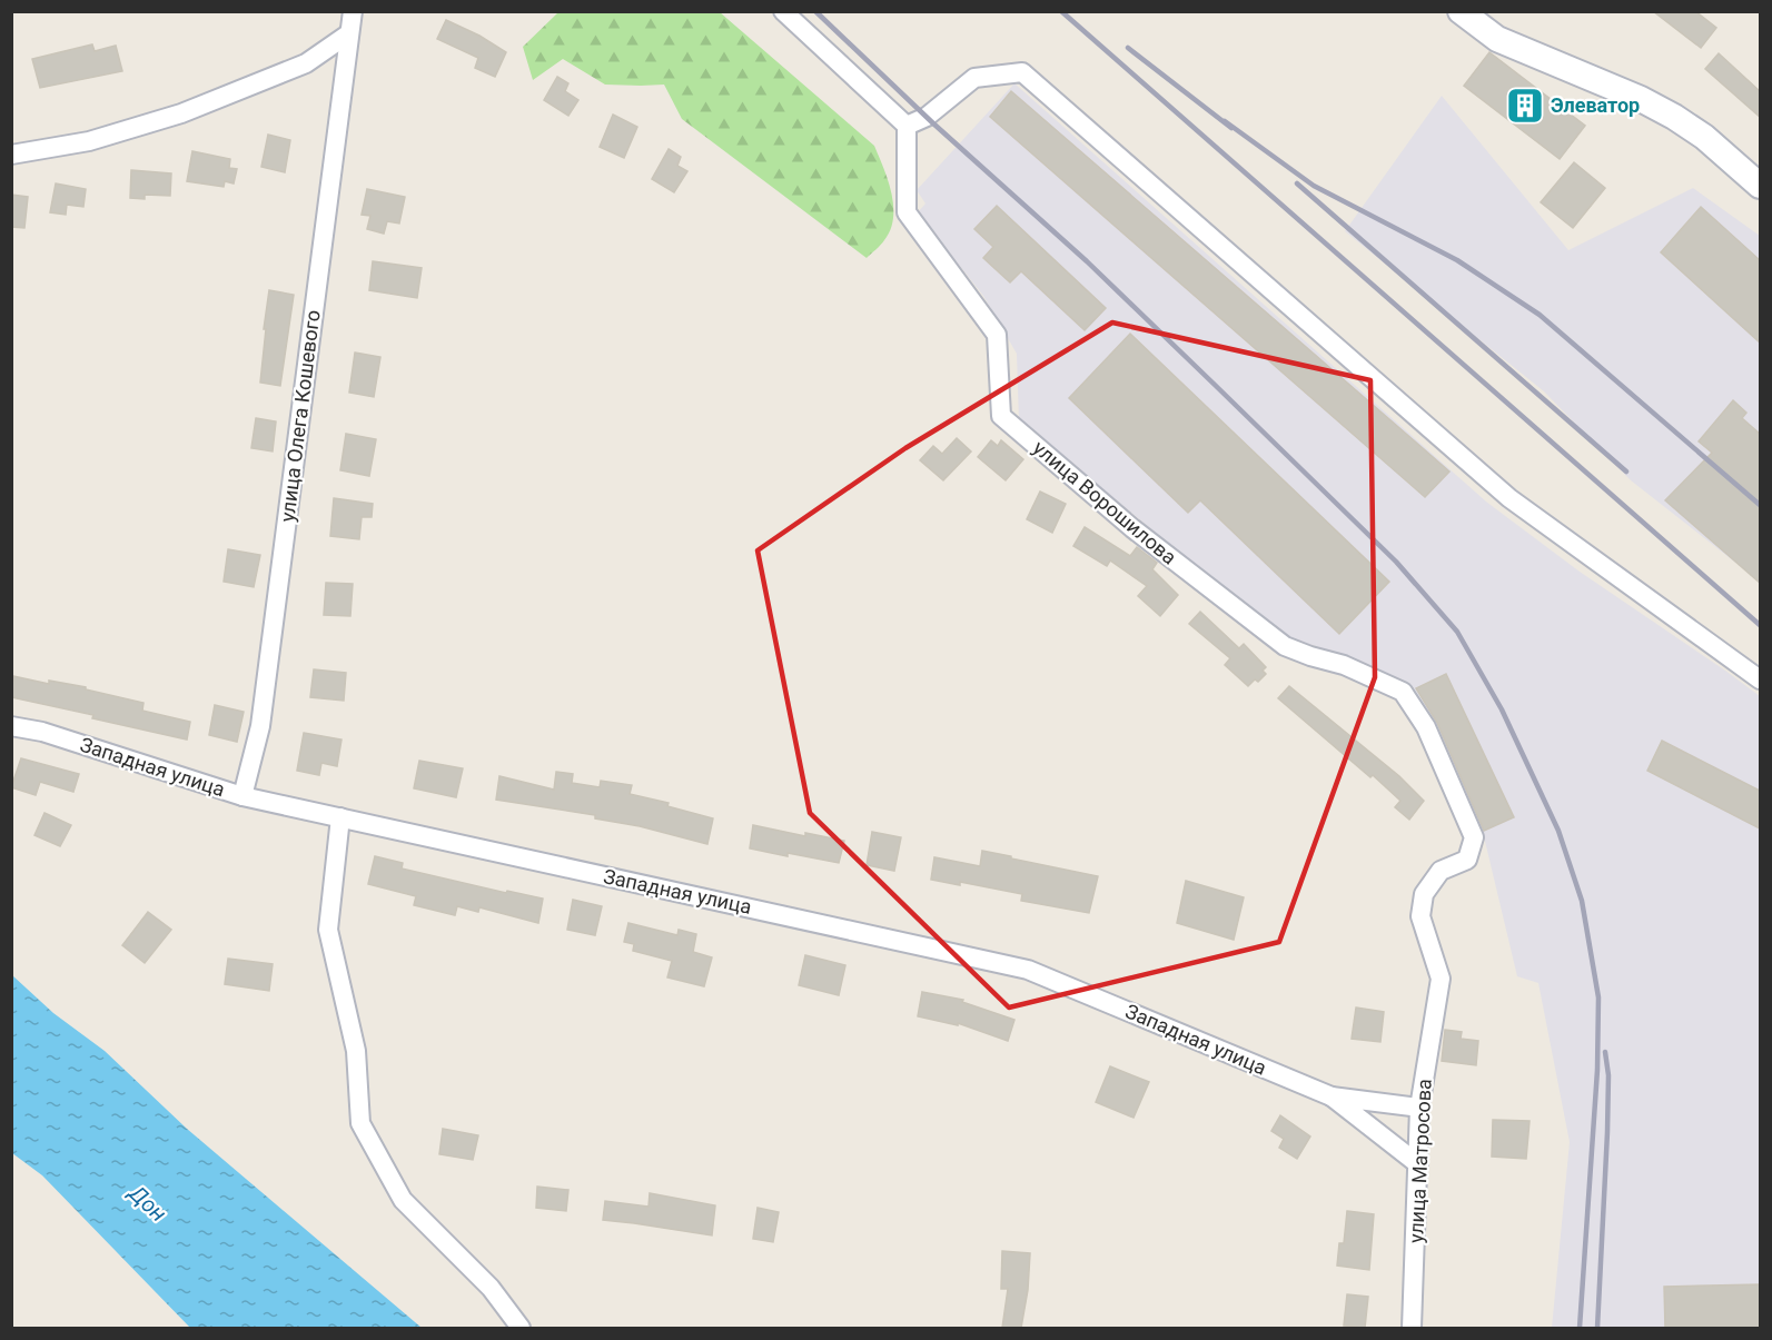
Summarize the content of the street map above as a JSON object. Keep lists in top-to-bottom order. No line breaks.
{"streets":{"street":["улица Олега Кошевого","улица Ворошилова","Западная улица","улица Матросова"]},"crossings":[["улица Олега Кошевого","Западная улица"],["улица Ворошилова","улица Матросова"]],"water":["Дон"],"places":{"building":["Элеватор"]}}
